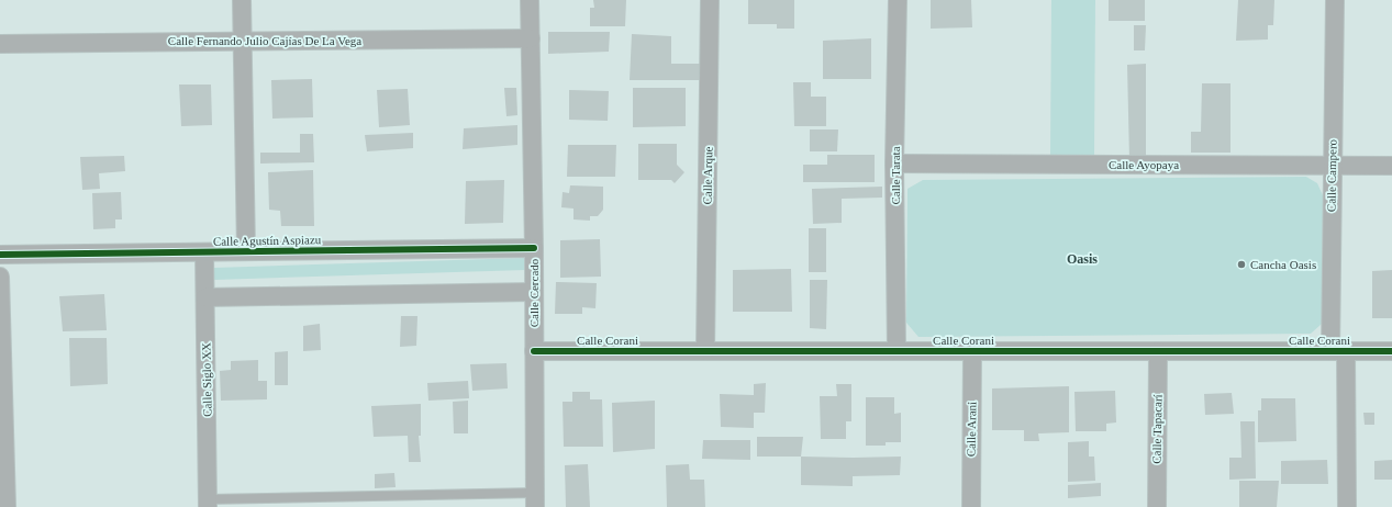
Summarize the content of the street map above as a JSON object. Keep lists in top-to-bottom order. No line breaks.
{"streets":{"street":["Calle Fernando Julio Cajías De La Vega","Calle Ayopaya","Calle Arque","Calle Tarata","Calle Campero","Calle Agustín Aspiazu","Calle Cercado","Calle Corani","Calle Siglo XX","Calle Arani","Calle Tapacarí"]},"crossings":[["Calle Fernando Julio Cajías De La Vega","Calle Cercado"],["Calle Ayopaya","Calle Tarata"],["Calle Ayopaya","Calle Campero"],["Calle Arque","Calle Corani"],["Calle Tarata","Calle Corani"],["Calle Campero","Calle Corani"],["Calle Agustín Aspiazu","Calle Cercado"],["Calle Agustín Aspiazu","Calle Siglo XX"],["Calle Cercado","Calle Corani"],["Calle Corani","Calle Arani"],["Calle Corani","Calle Tapacarí"]],"districts":["Oasis"],"places":["Cancha Oasis"]}
